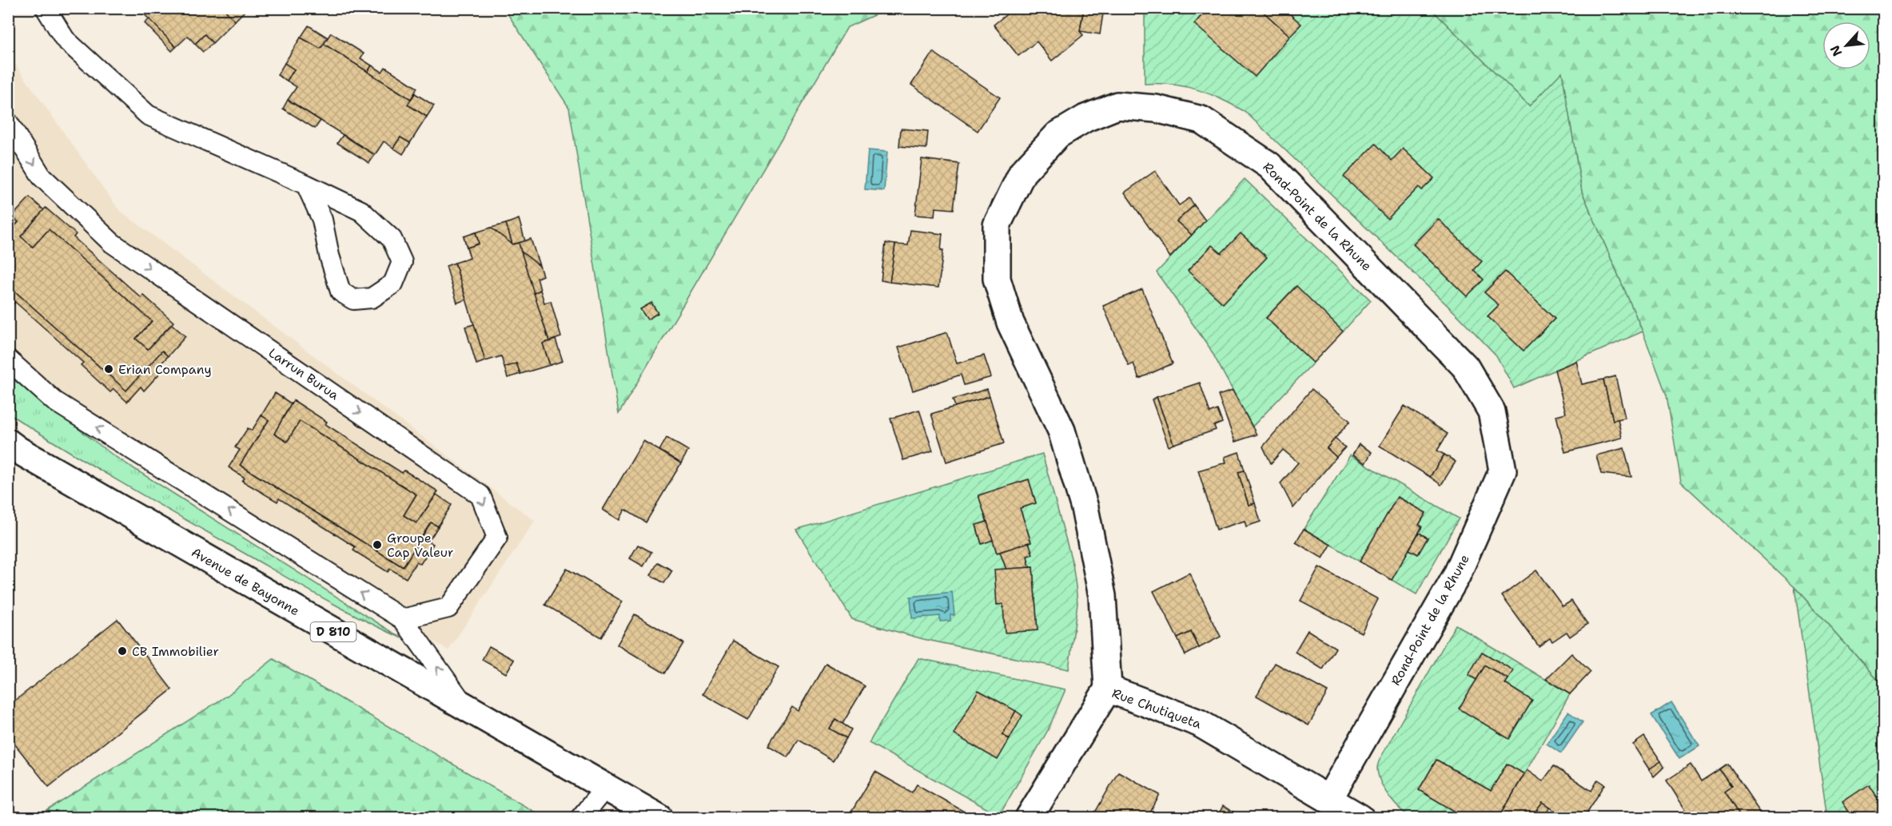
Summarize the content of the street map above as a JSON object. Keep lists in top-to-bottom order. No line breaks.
{"streets":{"street":["Rond-Point de la Rhune","Avenue de Bayonne","D 810","Rue Chutiqueta"],"lane":["Larrun Burua"]},"crossings":[["Rond-Point de la Rhune","Rue Chutiqueta"]],"places":["Erian Company","Groupe Cap Valeur","CB Immobilier"],"north":"bottom left"}
